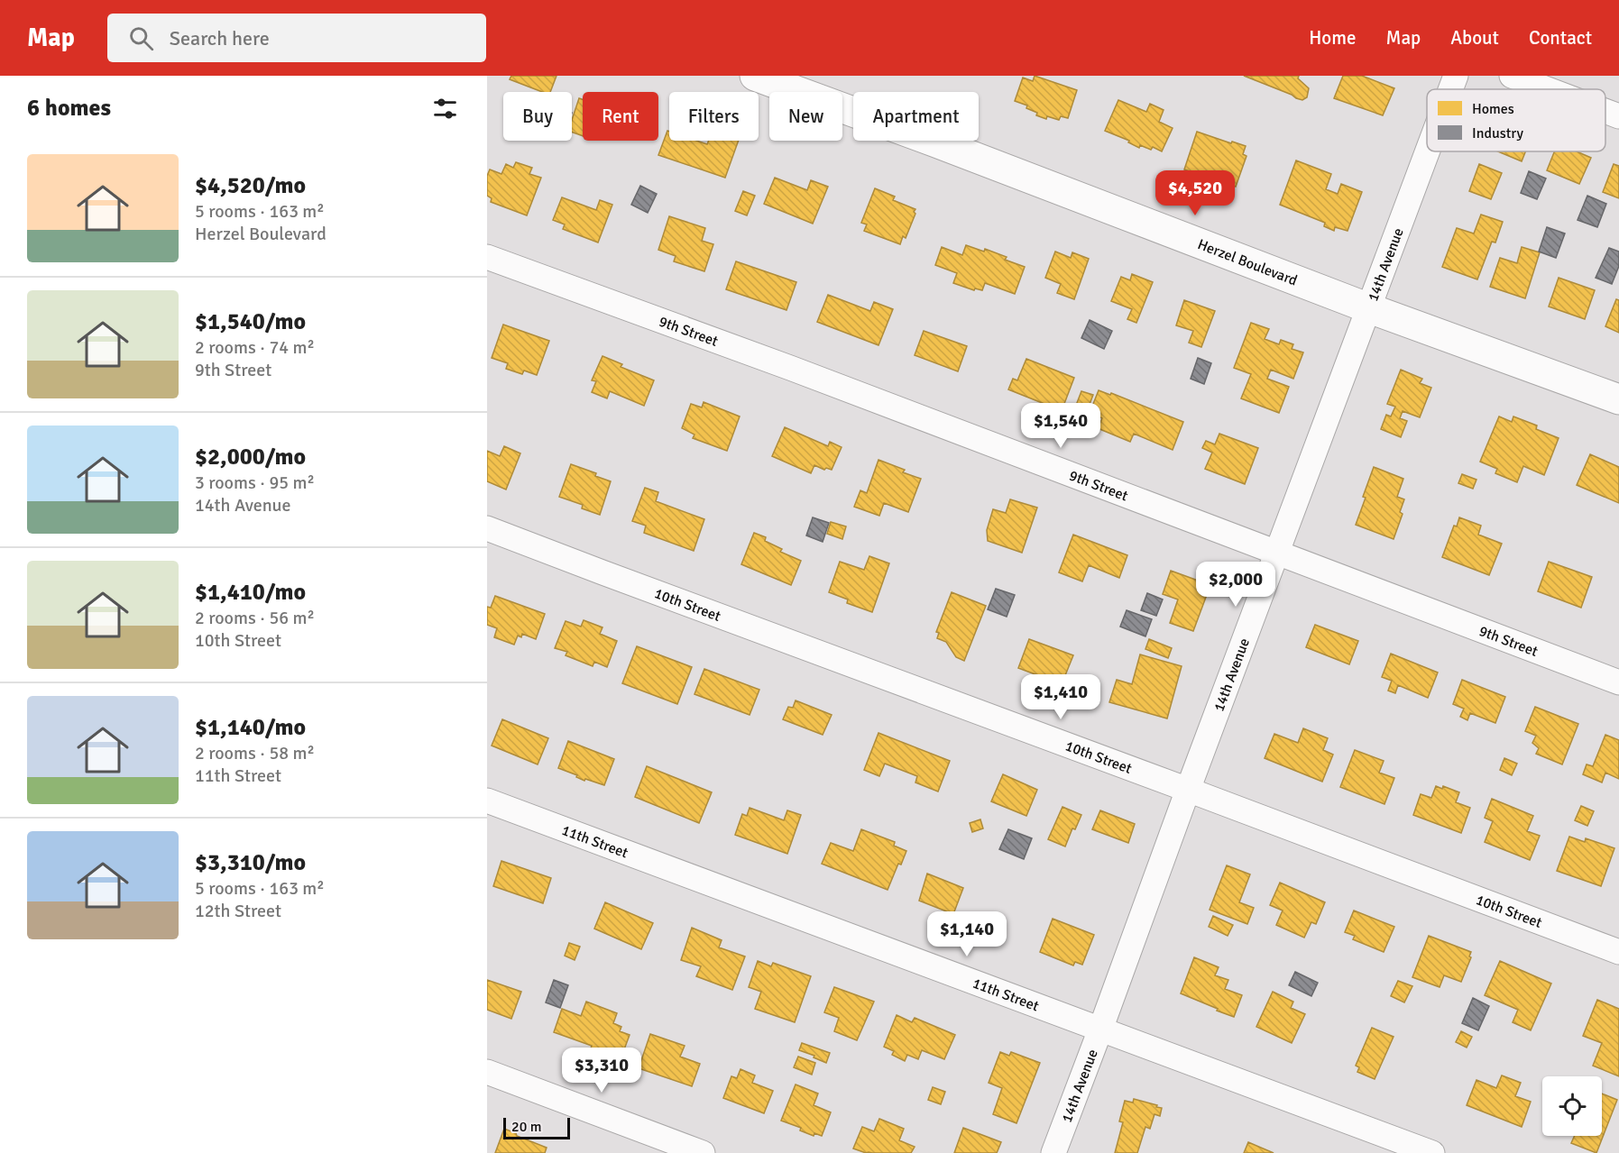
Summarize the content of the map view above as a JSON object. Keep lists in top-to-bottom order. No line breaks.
{"streets":{"street":["Herzel Boulevard","14th Avenue","9th Street","10th Street","11th Street"]},"crossings":[["Herzel Boulevard","14th Avenue"],["14th Avenue","9th Street"],["14th Avenue","10th Street"],["14th Avenue","11th Street"]],"legend":["Homes","Industry"],"scale_bar":"20 m","page":{"header":"Map","search":"Search here","nav":["Home","Map","About","Contact"],"heading":"6 homes","chip":["Buy","Rent","Filters","New","Apartment"],"list":[{"name":"$4,520/mo","note":"5 rooms · 163 m² · Herzel Boulevard"},{"name":"$1,540/mo","note":"2 rooms · 74 m² · 9th Street"},{"name":"$2,000/mo","note":"3 rooms · 95 m² · 14th Avenue"},{"name":"$1,410/mo","note":"2 rooms · 56 m² · 10th Street"},{"name":"$1,140/mo","note":"2 rooms · 58 m² · 11th Street"},{"name":"$3,310/mo","note":"5 rooms · 163 m² · 12th Street"}],"price":["$4,520","$1,540","$2,000","$1,410","$1,140","$3,310"],"scale":"20 m"}}
